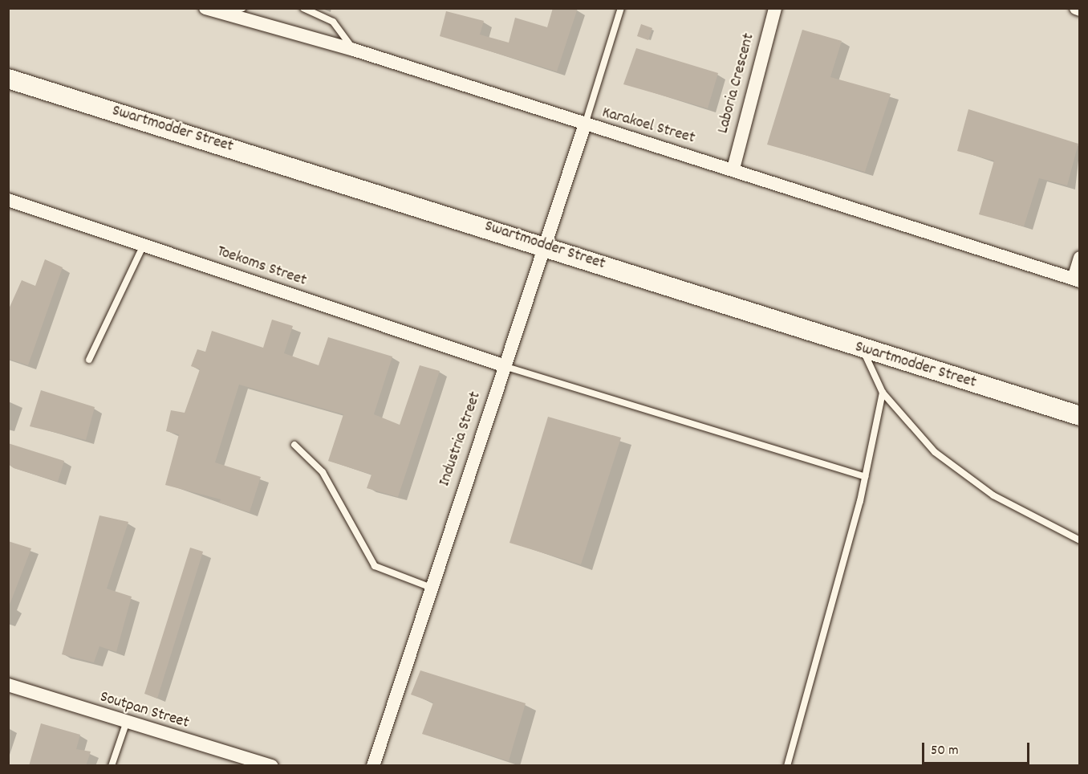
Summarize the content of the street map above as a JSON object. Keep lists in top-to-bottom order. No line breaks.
{"streets":{"main road":["Swartmodder Street"],"street":["Laboria Crescent","Karakoel Street","Toekoms Street","Industria Street","Soutpan Street"]},"crossings":[["Laboria Crescent","Karakoel Street"],["Karakoel Street","Industria Street"],["Swartmodder Street","Industria Street"],["Toekoms Street","Industria Street"]],"scale_bar":"50 m"}
